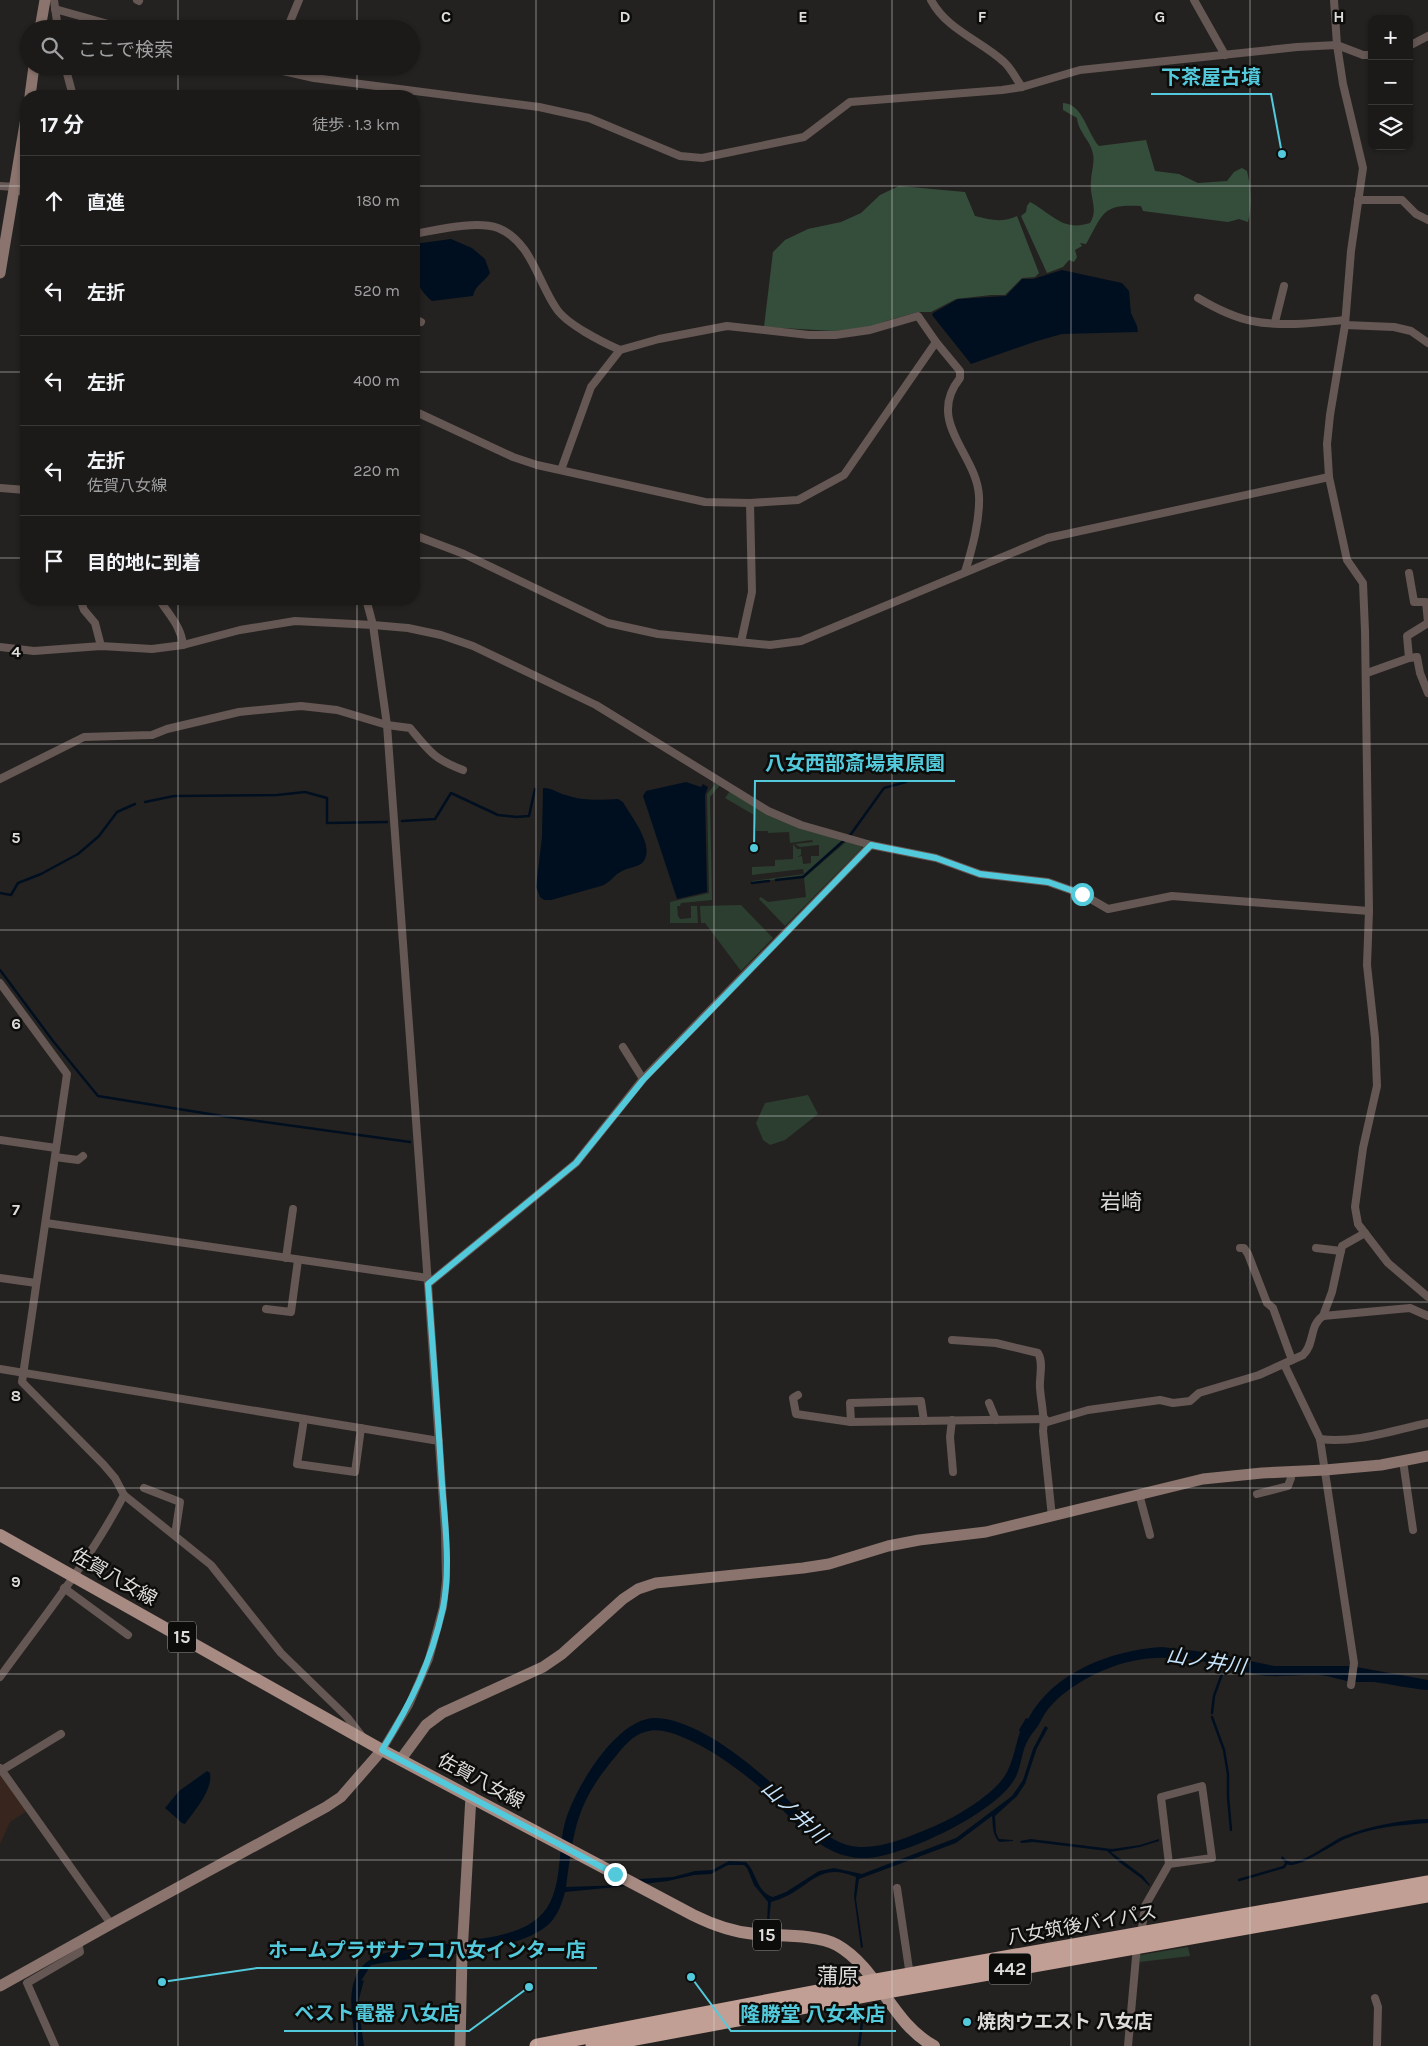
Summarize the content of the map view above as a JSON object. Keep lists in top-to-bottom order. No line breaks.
{"streets":{"highway":["八女筑後バイパス","442"],"main road":["佐賀八女線","15"]},"crossings":[["佐賀八女線","八女筑後バイパス"]],"districts":["岩崎","蒲原"],"water":["山ノ井川"],"places":["下茶屋古墳","八女西部斎場東原園","隆勝堂 八女本店","ホームプラザナフコ八女インター店","ベスト電器 八女店","焼肉ウエスト 八女店"],"page":{"map_buttons":["+","−"],"search":"ここで検索","heading":["17 分","徒歩 · 1.3 km"],"list":[["直進","180 m"],["左折","520 m"],["左折","400 m"],["左折","佐賀八女線","220 m"],"目的地に到着"]},"grid":{"columns":["C","D","E","F","G","H"],"rows":["4","5","6","7","8","9"]}}
